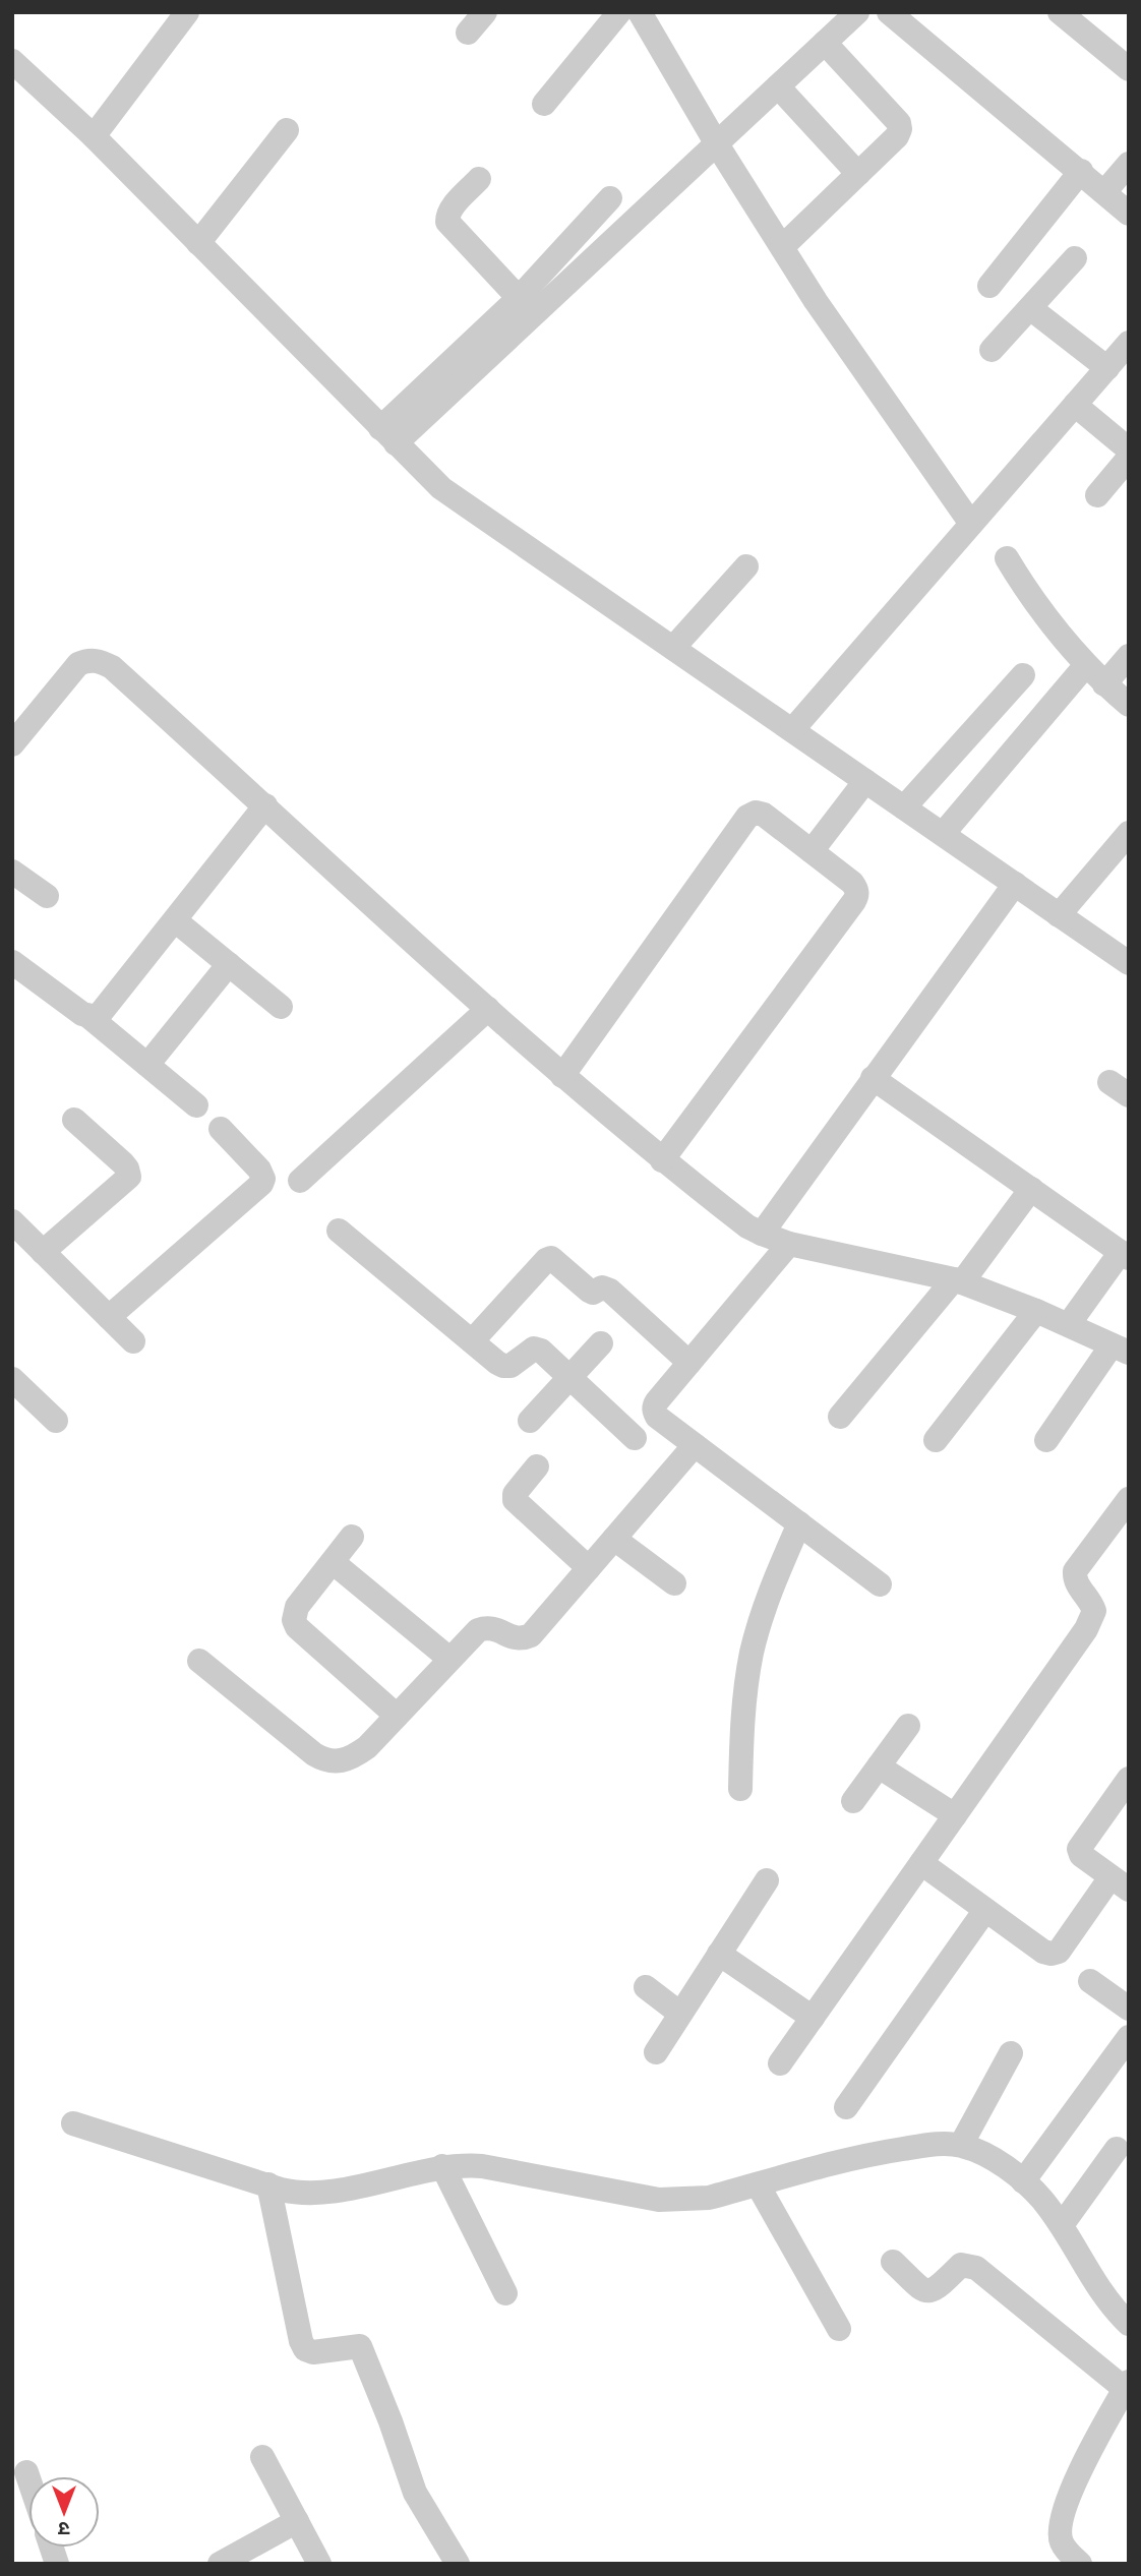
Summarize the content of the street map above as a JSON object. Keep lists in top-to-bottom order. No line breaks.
{"north":"bottom"}
